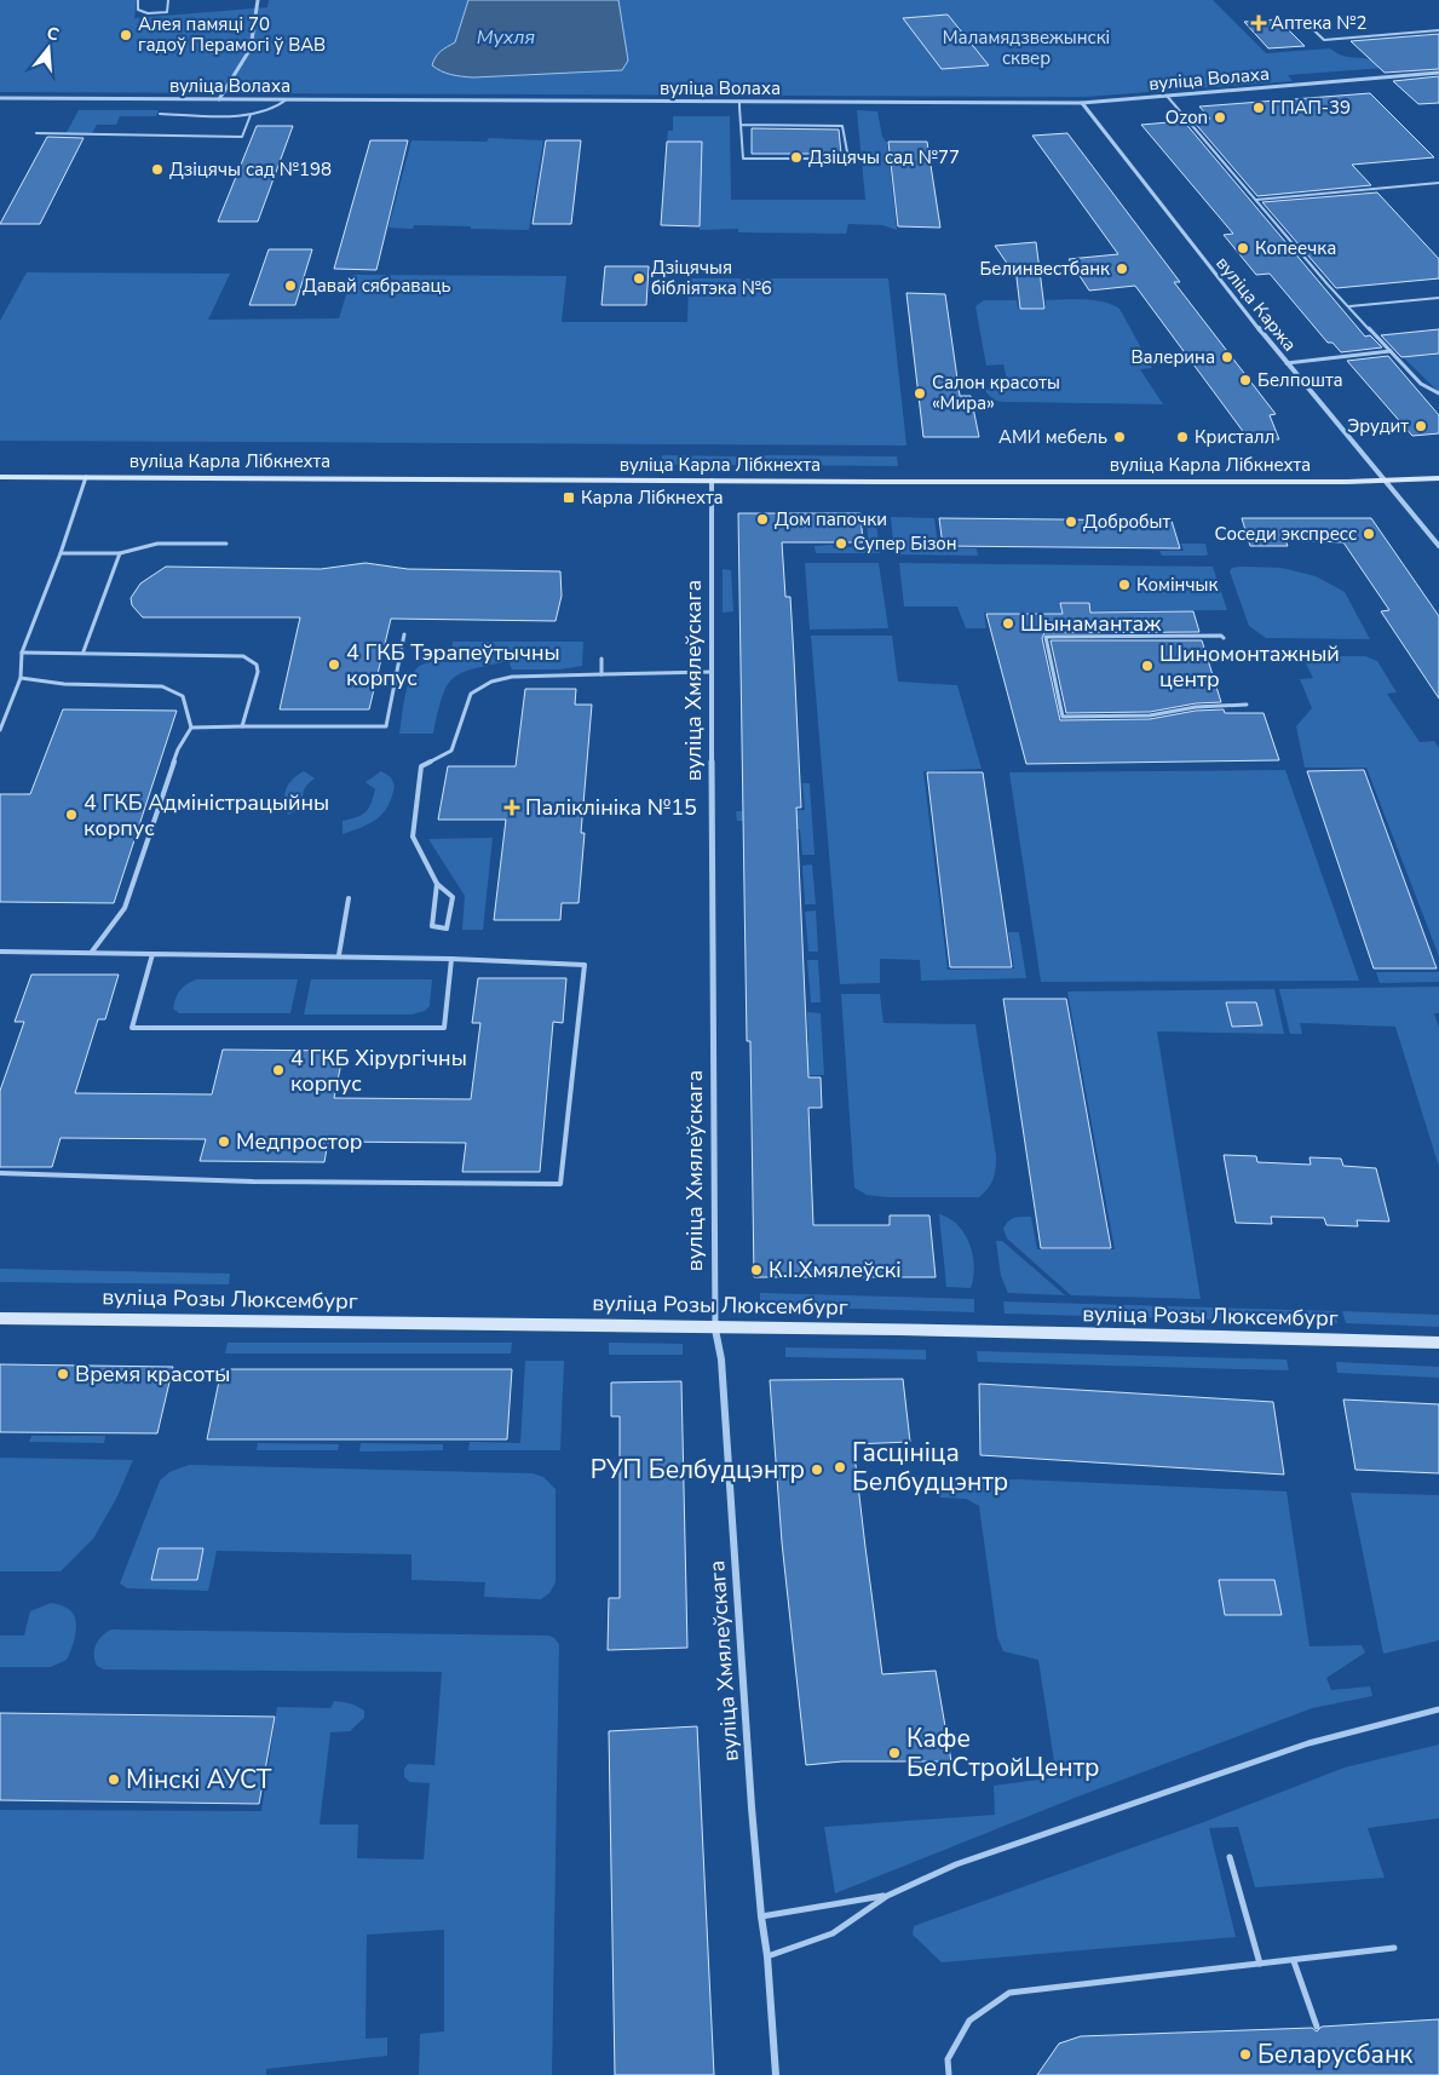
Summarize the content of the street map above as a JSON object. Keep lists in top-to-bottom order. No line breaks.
{"streets":{"main road":["вуліца Карла Лібкнехта","вуліца Розы Люксембург"],"street":["вуліца Волаха","вуліца Каржа","вуліца Хмялеўскага"]},"crossings":[["вуліца Волаха","вуліца Каржа"],["вуліца Каржа","вуліца Карла Лібкнехта"],["вуліца Карла Лібкнехта","вуліца Хмялеўскага"],["вуліца Хмялеўскага","вуліца Розы Люксембург"]],"water":["Мухля"],"parks":["Маламядзвежынскі сквер"],"places":{"health":["Аптека №2","Паліклініка №15"],"other":["Алея памяці 70 гадоў Перамогі ў ВАВ","ГПАП-39","Ozon","Дзіцячы сад №77","Дзіцячы сад №198","Копеечка","Белинвестбанк","Дзіцячыя бібліятэка №6","Давай сябраваць","Валерина","Белпошта","Салон красоты «Мира»","Эрудит","АМИ мебель","Кристалл","Дом папочки","Добробыт","Соседи экспресс","Супер Бізон","Комінчык","Шынамантаж","4 ГКБ Тэрапеўтычны корпус","Шиномонтажный центр","4 ГКБ Адміністрацыйны корпус","4 ГКБ Хірургічны корпус","Медпростор","К.І.Хмялеўскі","Время красоты","Гасцініца Белбудцэнтр","РУП Белбудцэнтр","Кафе БелСтройЦентр","Мінскі АУСТ","Беларусбанк"],"transit":["Карла Лібкнехта"]},"north":"top"}
